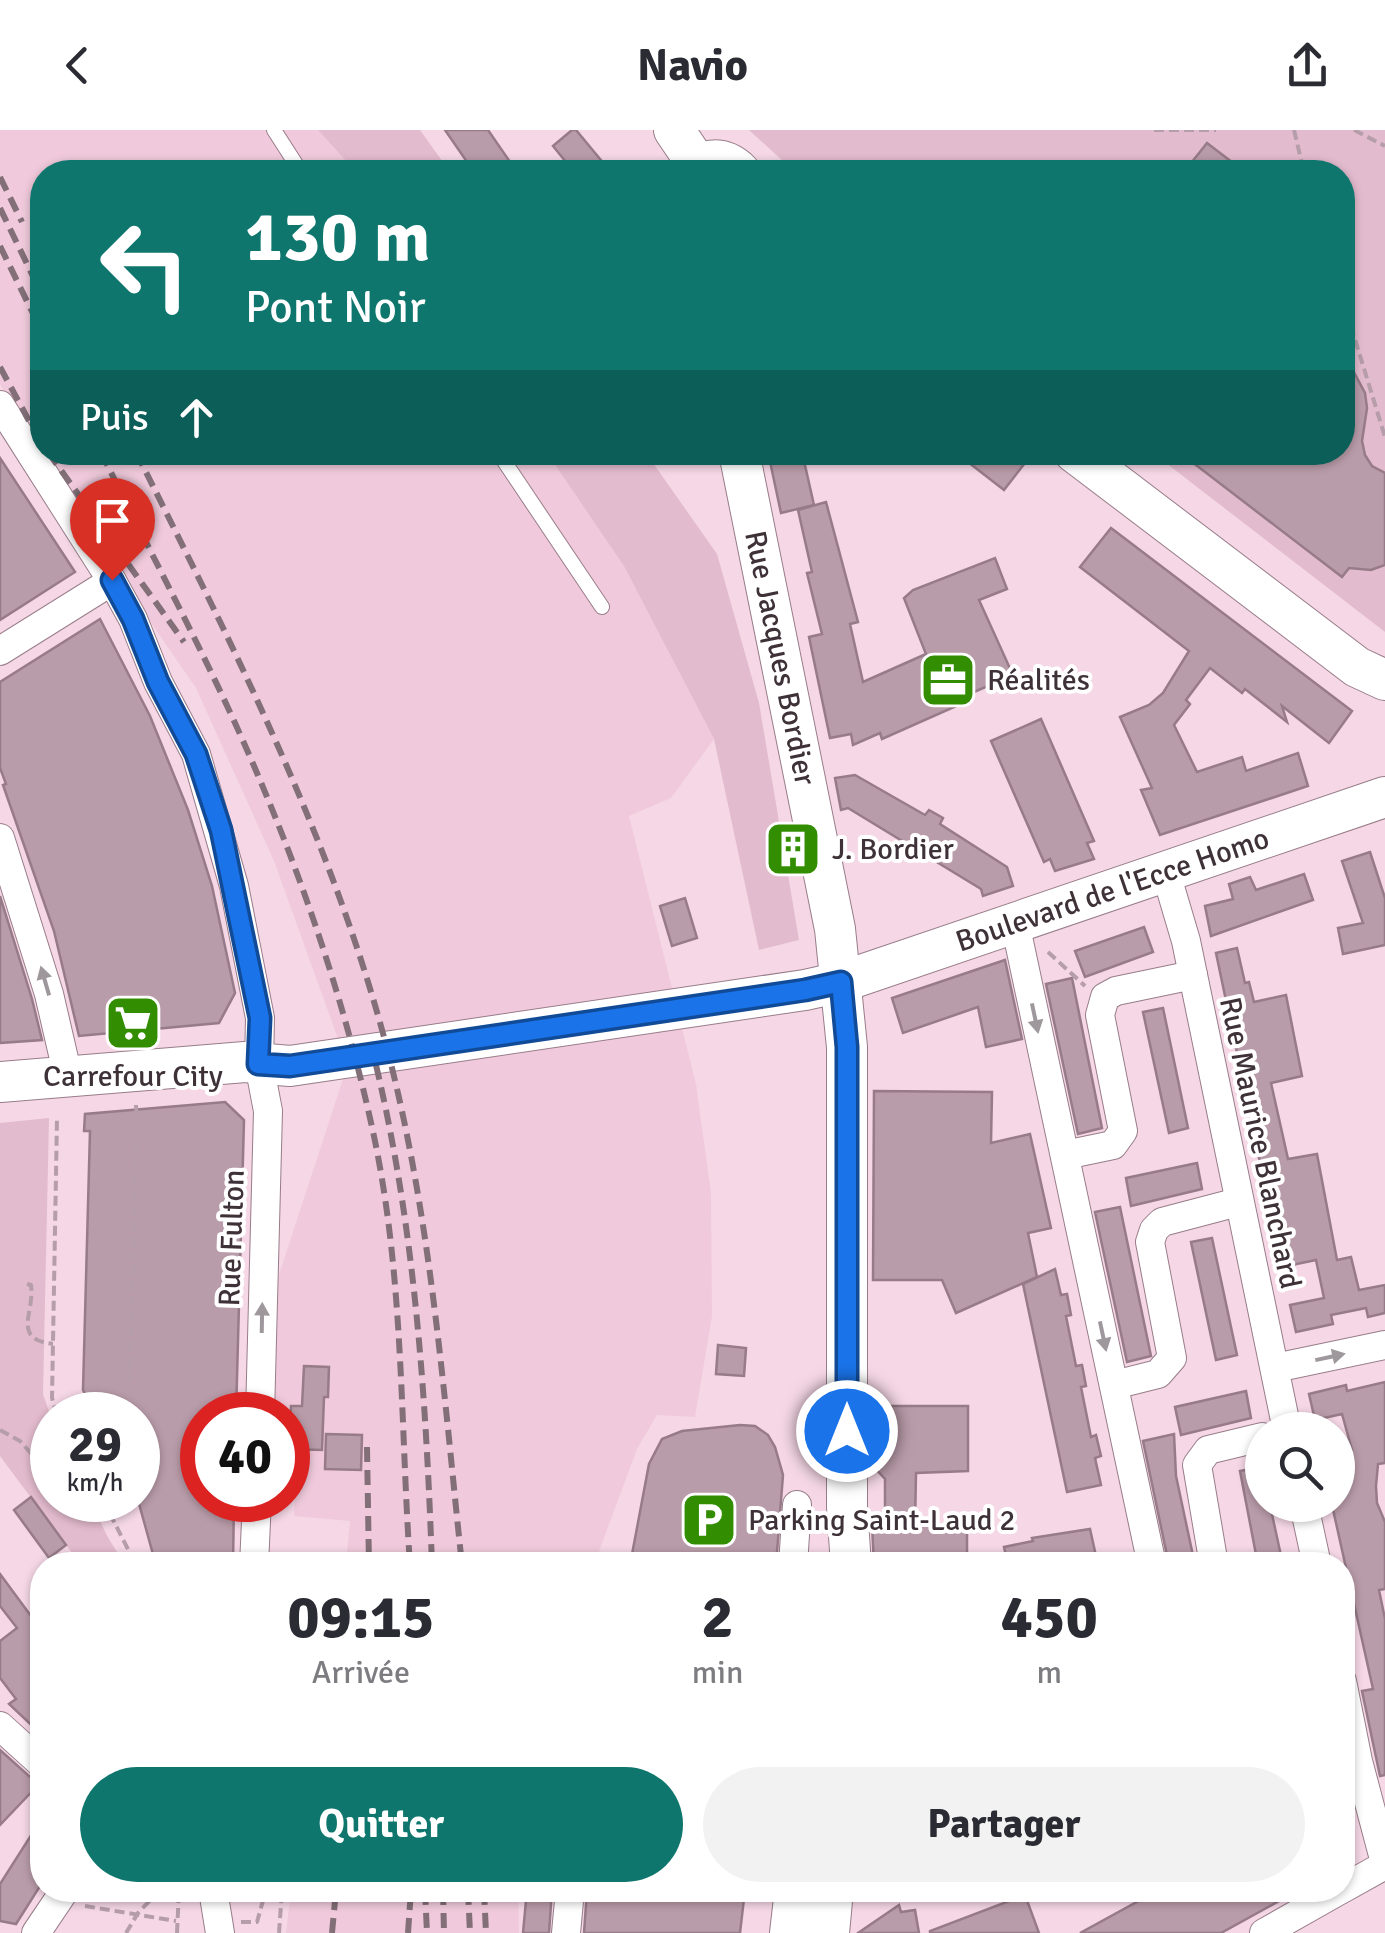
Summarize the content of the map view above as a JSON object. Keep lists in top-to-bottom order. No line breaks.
{"streets":{"street":["Rue Jacques Bordier","Boulevard de l'Ecce Homo","Rue Maurice Blanchard","Rue Fulton"]},"crossings":[["Rue Jacques Bordier","Boulevard de l'Ecce Homo"],["Boulevard de l'Ecce Homo","Rue Maurice Blanchard"],["Boulevard de l'Ecce Homo","Rue Fulton"]],"places":{"office":["Réalités"],"building":["J. Bordier"],"supermarket":["Carrefour City"],"parking":["Parking Saint-Laud 2"]},"page":{"header":"Navio","turn":["130 m","Pont Noir"],"then":"Puis","speed":"29 km/h","limit":"40","eta":["09:15","Arrivée","2","min","450","m"],"buttons":["Quitter","Partager"]}}
